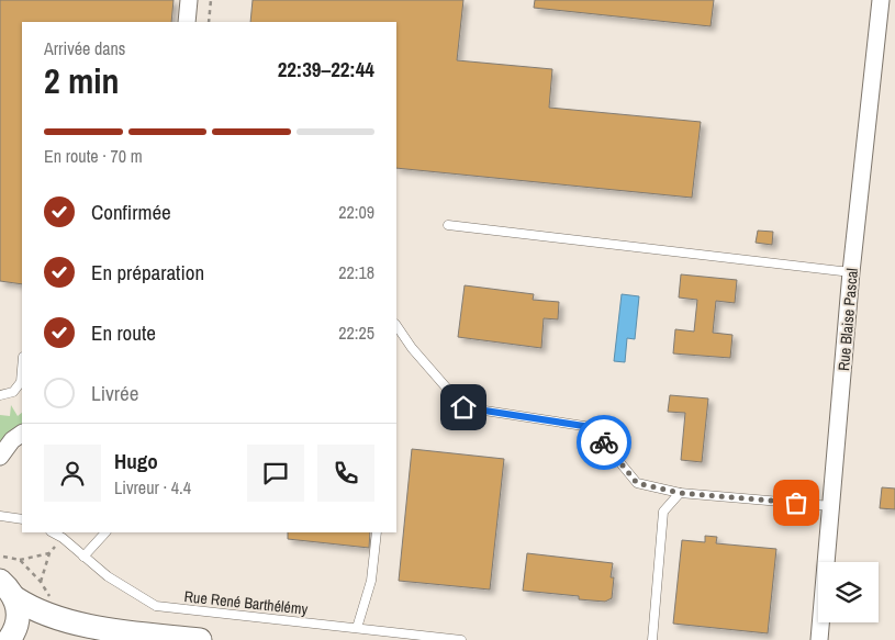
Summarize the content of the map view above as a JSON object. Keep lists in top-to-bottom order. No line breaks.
{"streets":{"street":["Rue Blaise Pascal"],"lane":["Rue René Barthélémy"]},"page":{"heading":["2 min","Arrivée dans","22:39–22:44"],"panel":["Hugo","Livreur · 4.4"],"bar":"En route · 70 m","list":[["Confirmée","22:09"],["En préparation","22:18"],["En route","22:25"],"Livrée"]}}
